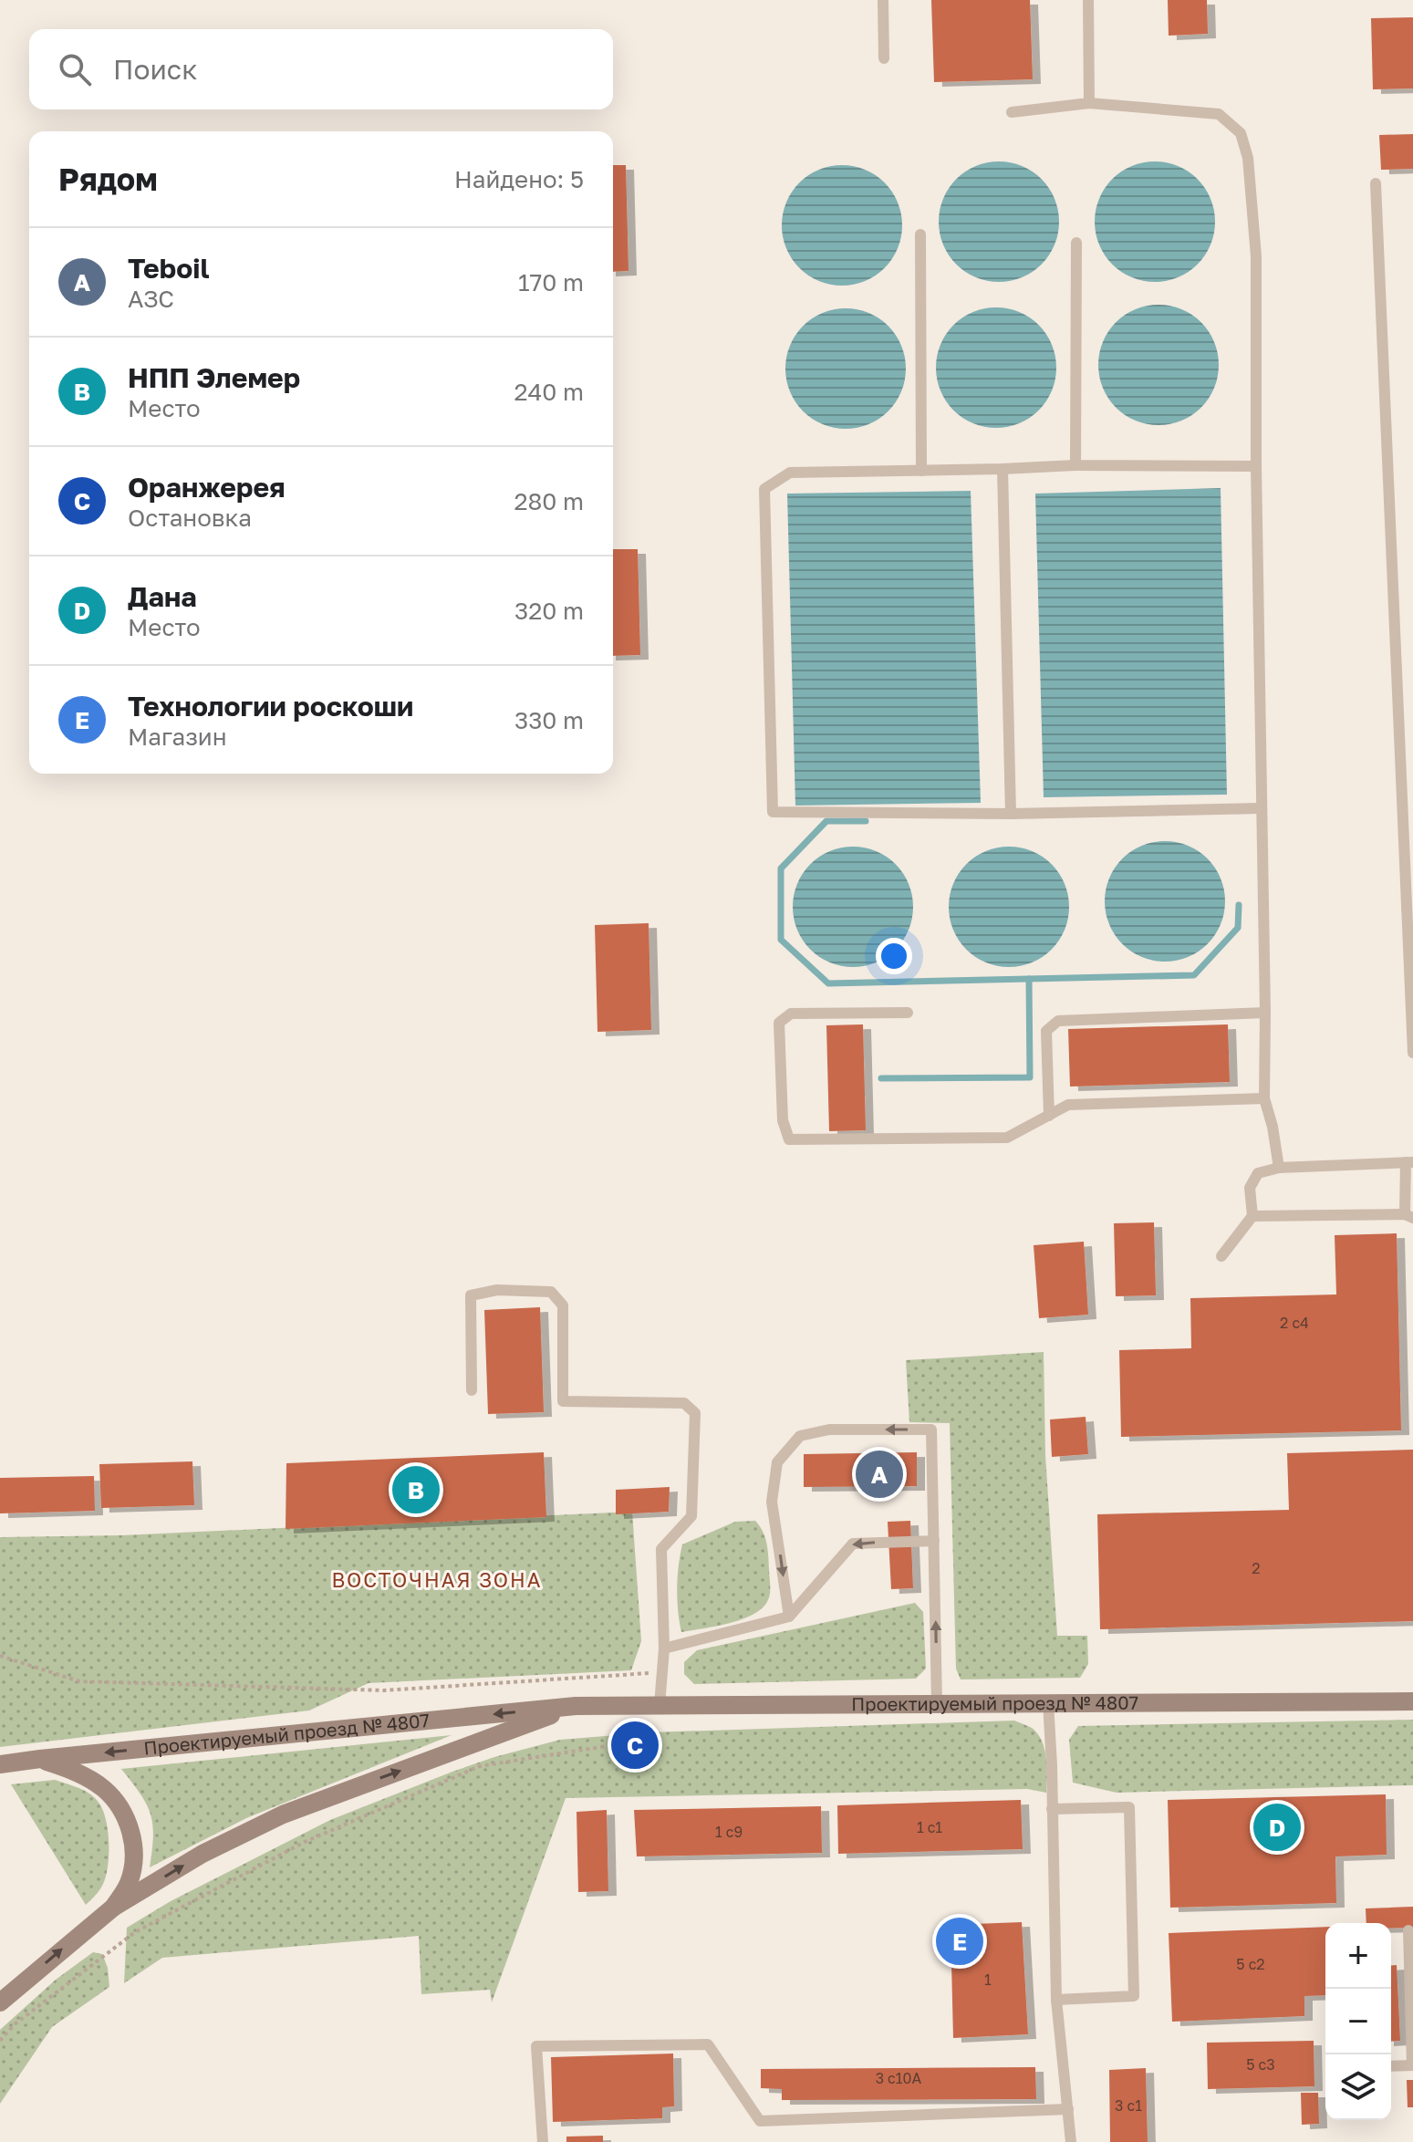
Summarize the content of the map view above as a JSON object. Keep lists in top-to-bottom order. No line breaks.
{"streets":{"main road":["Проектируемый проезд № 4807"]},"districts":["ВОСТОЧНАЯ ЗОНА"],"house_numbers":["2 с4","2","1 с1","1 с9","5 с2","1","5 с3","3 с10А","3 с1"],"page":{"search":"Поиск","heading":["Рядом","Найдено: 5"],"list":[{"mark":"A","name":"Teboil","note":"АЗС","value":"170 m"},{"mark":"B","name":"НПП Элемер","note":"Место","value":"240 m"},{"mark":"C","name":"Оранжерея","note":"Остановка","value":"280 m"},{"mark":"D","name":"Дана","note":"Место","value":"320 m"},{"mark":"E","name":"Технологии роскоши","note":"Магазин","value":"330 m"}],"pins":["A","B","C","D","E"],"map_buttons":["+","−"]}}
